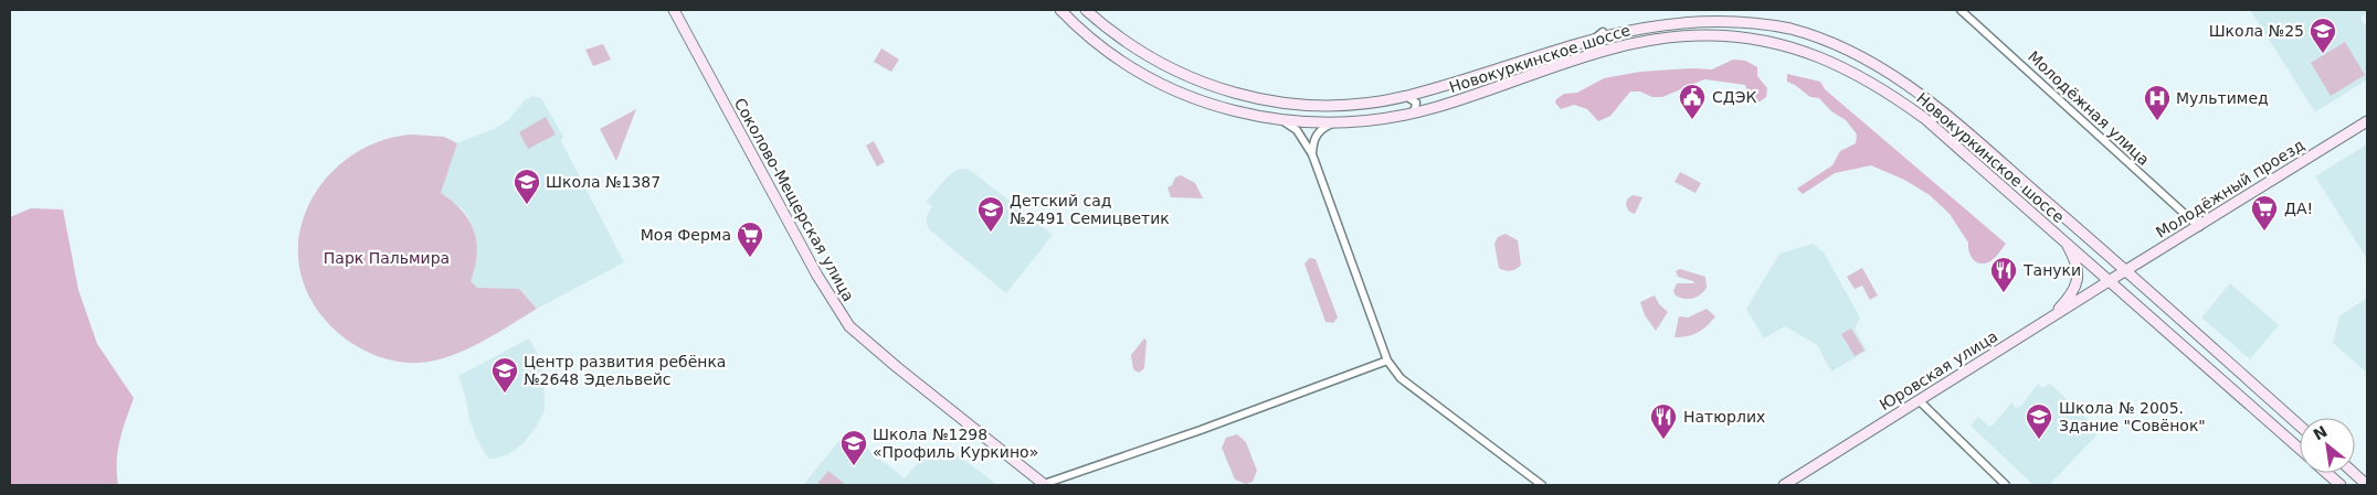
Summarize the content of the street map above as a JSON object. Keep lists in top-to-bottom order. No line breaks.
{"streets":{"main road":["Новокуркинское шоссе","Молодёжный проезд","Соколово-Мещерская улица","Юровская улица"],"street":["Молодёжная улица"]},"crossings":[["Новокуркинское шоссе","Молодёжный проезд"],["Новокуркинское шоссе","Юровская улица"],["Молодёжная улица","Молодёжный проезд"],["Молодёжный проезд","Юровская улица"]],"parks":["Парк Пальмира"],"places":{"school or university":["Школа №25","Школа №1387","Детский сад №2491 Семицветик","Центр развития ребёнка №2648 Эдельвейс","Школа № 2005. Здание \"Совёнок\"","Школа №1298 «Профиль Куркино»"],"public building":["СДЭК"],"hospital":["Мультимед"],"supermarket":["ДА!","Моя Ферма"],"restaurant":["Тануки","Натюрлих"]},"north":"top left"}
